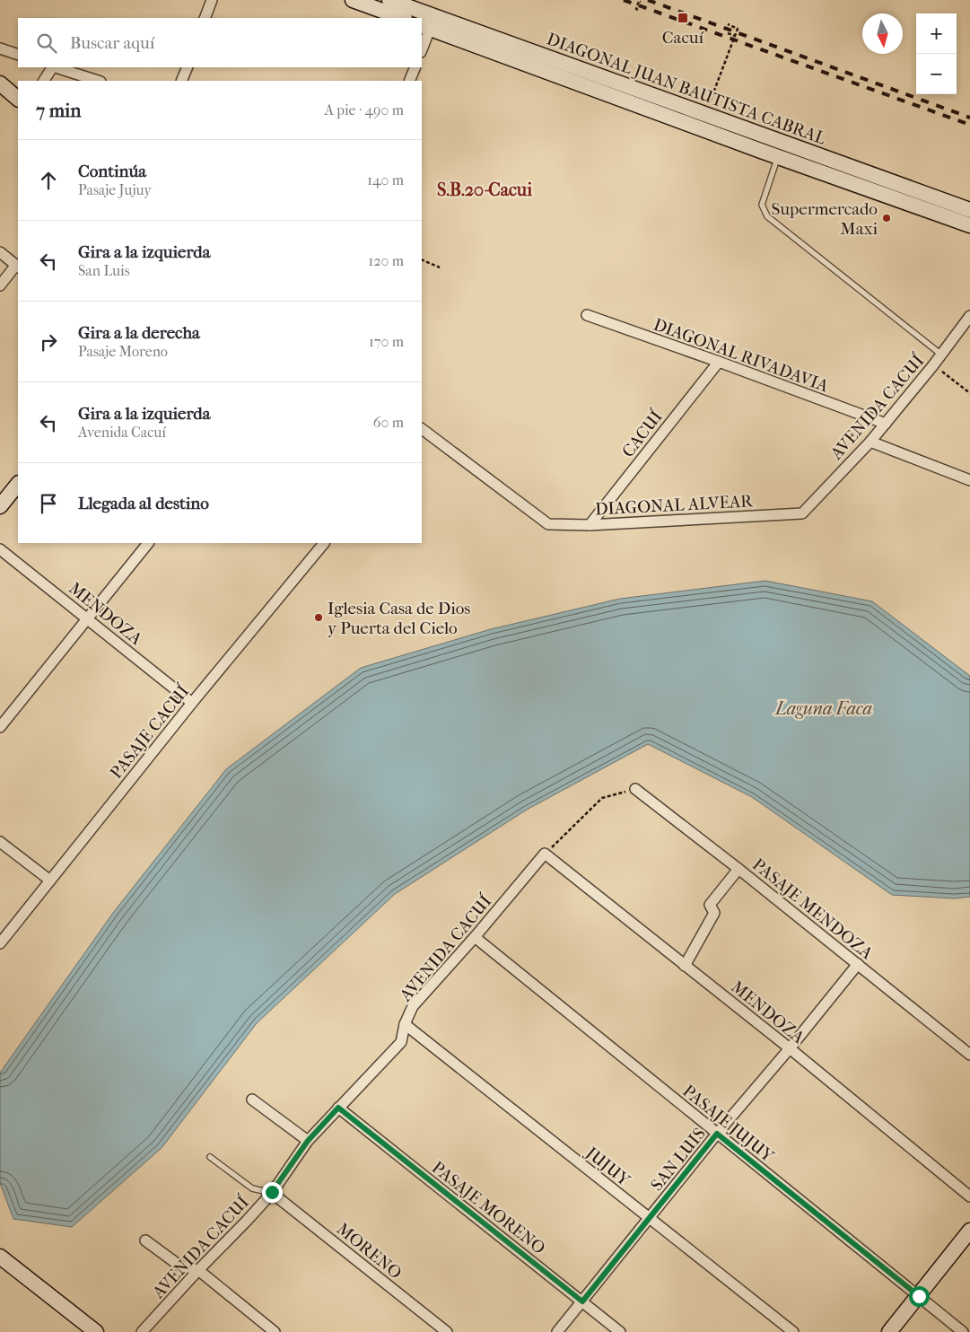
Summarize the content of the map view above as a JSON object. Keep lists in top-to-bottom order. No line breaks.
{"streets":{"main road":["DIAGONAL JUAN BAUTISTA CABRAL"],"street":["DIAGONAL RIVADAVIA","AVENIDA CACUÍ","CACUÍ","DIAGONAL ALVEAR","MENDOZA","PASAJE CACUÍ","PASAJE MENDOZA","PASAJE JUJUY","SAN LUIS","JUJUY","PASAJE MORENO","MORENO"]},"crossings":[["DIAGONAL RIVADAVIA","AVENIDA CACUÍ"],["DIAGONAL RIVADAVIA","CACUÍ"],["AVENIDA CACUÍ","DIAGONAL ALVEAR"],["AVENIDA CACUÍ","MENDOZA"],["AVENIDA CACUÍ","PASAJE JUJUY"],["AVENIDA CACUÍ","JUJUY"],["AVENIDA CACUÍ","PASAJE MORENO"],["AVENIDA CACUÍ","MORENO"],["CACUÍ","DIAGONAL ALVEAR"],["MENDOZA","PASAJE CACUÍ"],["MENDOZA","SAN LUIS"],["PASAJE MENDOZA","SAN LUIS"],["PASAJE JUJUY","SAN LUIS"],["SAN LUIS","JUJUY"],["SAN LUIS","PASAJE MORENO"]],"districts":["S.B.20-Cacui"],"water":["Laguna Faca"],"places":{"transit":["Cacuí"],"other":["Supermercado Maxi","Iglesia Casa de Dios y Puerta del Cielo"]},"north":"bottom","page":{"map_buttons":["+","−"],"search":"Buscar aquí","heading":["7 min","A pie · 490 m"],"list":[["Continúa","Pasaje Jujuy","140 m"],["Gira a la izquierda","San Luis","120 m"],["Gira a la derecha","Pasaje Moreno","170 m"],["Gira a la izquierda","Avenida Cacuí","60 m"],"Llegada al destino"]}}
